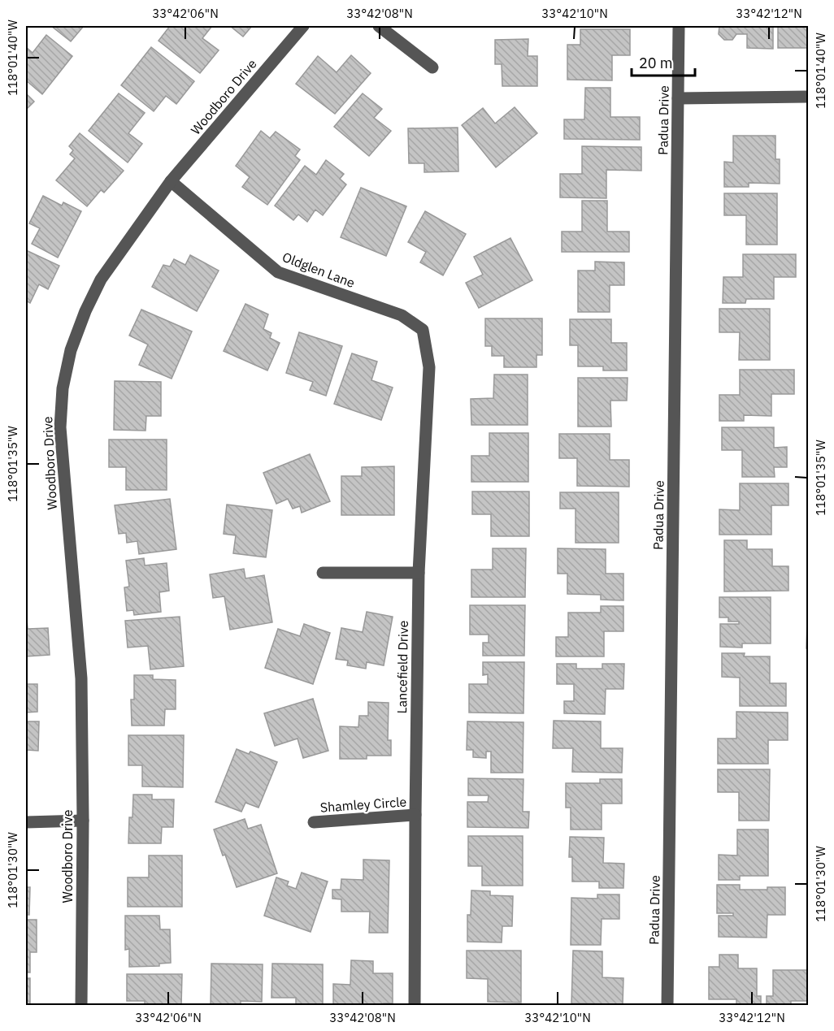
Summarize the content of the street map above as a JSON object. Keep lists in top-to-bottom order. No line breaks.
{"streets":{"street":["Woodboro Drive","Padua Drive","Oldglen Lane","Lancefield Drive","Shamley Circle"]},"crossings":[["Woodboro Drive","Oldglen Lane"],["Oldglen Lane","Lancefield Drive"],["Lancefield Drive","Shamley Circle"]],"scale_bar":"20 m","coordinates":["33°42'06\"N","33°42'08\"N","33°42'10\"N","33°42'12\"N","118°01'40\"W","118°01'35\"W","118°01'30\"W"]}
